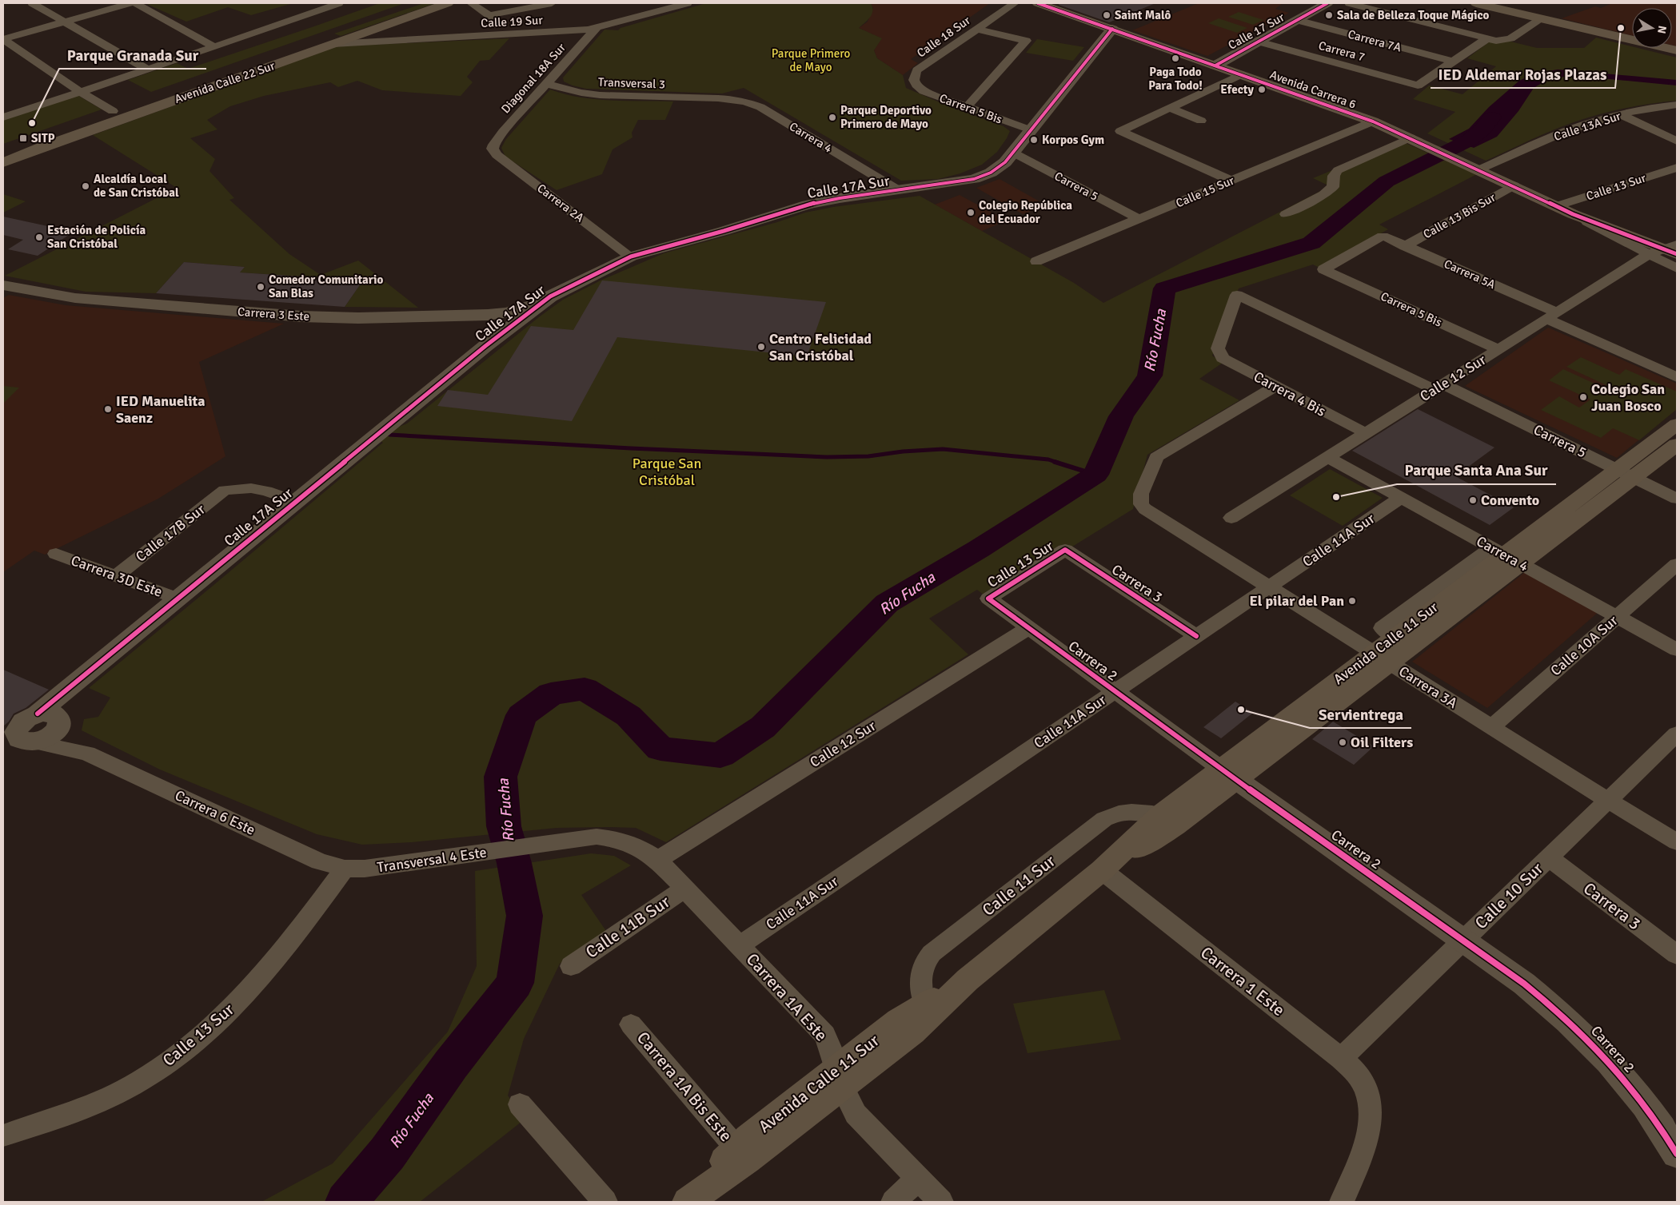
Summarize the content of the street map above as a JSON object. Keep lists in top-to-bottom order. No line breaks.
{"streets":{"main road":["Avenida Calle 22 Sur","Avenida Carrera 6","Avenida Calle 11 Sur"],"street":["Calle 19 Sur","Calle 17 Sur","Calle 18 Sur","Carrera 7A","Carrera 7","Diagonal 18A Sur","Transversal 3","Carrera 5 Bis","Calle 13A Sur","Carrera 4","Carrera 5","Calle 17A Sur","Calle 13 Sur","Calle 15 Sur","Carrera 2A","Calle 13 Bis Sur","Carrera 5A","Carrera 3 Este","Calle 12 Sur","Carrera 4 Bis","Calle 17B Sur","Calle 11A Sur","Carrera 3D Este","Carrera 3","Calle 10A Sur","Carrera 2","Carrera 3A","Carrera 6 Este","Transversal 4 Este","Calle 11 Sur","Calle 10 Sur","Calle 11B Sur","Carrera 1 Este","Carrera 1A Este","Carrera 1A Bis Este"]},"crossings":[["Calle 19 Sur","Diagonal 18A Sur"],["Calle 19 Sur","Avenida Calle 22 Sur"],["Calle 17 Sur","Carrera 7A"],["Calle 17 Sur","Carrera 7"],["Calle 17 Sur","Avenida Carrera 6"],["Calle 18 Sur","Carrera 5 Bis"],["Carrera 7A","Carrera 7"],["Diagonal 18A Sur","Transversal 3"],["Diagonal 18A Sur","Carrera 2A"],["Transversal 3","Carrera 4"],["Avenida Carrera 6","Calle 13A Sur"],["Avenida Carrera 6","Calle 17A Sur"],["Avenida Carrera 6","Calle 13 Sur"],["Avenida Carrera 6","Calle 15 Sur"],["Avenida Carrera 6","Calle 13 Bis Sur"],["Avenida Carrera 6","Calle 12 Sur"],["Carrera 5 Bis","Calle 17A Sur"],["Carrera 5 Bis","Carrera 5A"],["Carrera 5 Bis","Calle 12 Sur"],["Carrera 4","Calle 17A Sur"],["Carrera 4","Calle 12 Sur"],["Carrera 4","Calle 11A Sur"],["Carrera 4","Avenida Calle 11 Sur"],["Carrera 4","Calle 10A Sur"],["Carrera 5","Calle 17A Sur"],["Carrera 5","Calle 15 Sur"],["Carrera 5","Calle 12 Sur"],["Carrera 5","Carrera 4 Bis"],["Carrera 5","Avenida Calle 11 Sur"],["Calle 17A Sur","Carrera 2A"],["Calle 17A Sur","Carrera 3 Este"],["Calle 17A Sur","Calle 17B Sur"],["Calle 17A Sur","Carrera 3D Este"],["Calle 17A Sur","Carrera 6 Este"],["Calle 13 Sur","Carrera 3"],["Calle 13 Sur","Carrera 2"],["Calle 13 Sur","Carrera 6 Este"],["Calle 13 Sur","Transversal 4 Este"],["Calle 13 Bis Sur","Carrera 5A"],["Carrera 5A","Calle 12 Sur"],["Calle 12 Sur","Carrera 4 Bis"],["Calle 12 Sur","Carrera 2"],["Calle 12 Sur","Transversal 4 Este"],["Calle 12 Sur","Carrera 1A Este"],["Carrera 4 Bis","Carrera 3A"],["Calle 17B Sur","Carrera 3D Este"],["Calle 11A Sur","Carrera 3"],["Calle 11A Sur","Carrera 2"],["Calle 11A Sur","Carrera 3A"],["Calle 11A Sur","Carrera 1A Este"],["Carrera 3","Calle 10 Sur"],["Avenida Calle 11 Sur","Carrera 2"],["Avenida Calle 11 Sur","Carrera 3A"],["Avenida Calle 11 Sur","Calle 11 Sur"],["Avenida Calle 11 Sur","Carrera 1 Este"],["Avenida Calle 11 Sur","Carrera 1A Este"],["Avenida Calle 11 Sur","Carrera 1A Bis Este"],["Calle 10A Sur","Carrera 3A"],["Carrera 2","Calle 10 Sur"],["Carrera 3A","Calle 10 Sur"],["Carrera 6 Este","Transversal 4 Este"],["Transversal 4 Este","Carrera 1A Este"],["Calle 10 Sur","Carrera 1 Este"],["Calle 11B Sur","Carrera 1A Este"]],"water":["Río Fucha"],"parks":["Parque Primero de Mayo","Parque San Cristóbal"],"places":{"other":["Saint Malô","Sala de Belleza Toque Mágico","IED Aldemar Rojas Plazas","Paga Todo Para Todo!","Efecty","Parque Deportivo Primero de Mayo","Parque Granada Sur","Korpos Gym","Alcaldía Local de San Cristóbal","Colegio República del Ecuador","Estación de Policía San Cristóbal","Comedor Comunitario San Blas","Centro Felicidad San Cristóbal","Colegio San Juan Bosco","IED Manuelita Saenz","Parque Santa Ana Sur","Convento","El pilar del Pan","Servientrega","Oil Filters"],"transit":["SITP"]},"north":"right"}
